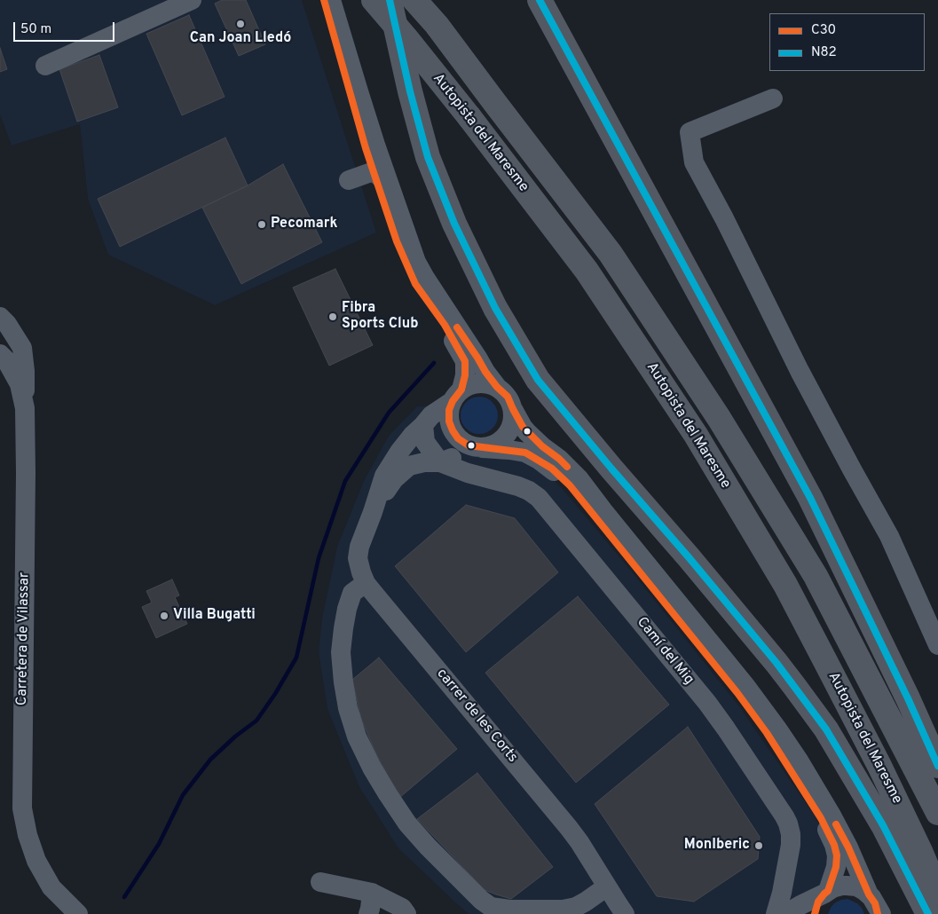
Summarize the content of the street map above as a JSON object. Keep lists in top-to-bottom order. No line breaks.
{"streets":{"highway":["Autopista del Maresme"],"street":["Carretera de Vilassar","Camí del Mig","carrer de les Corts"]},"places":["Can Joan Lledó","Pecomark","Fibra Sports Club","Villa Bugatti","MonIberic"],"lines":["transit line C30","transit line N82"],"legend":["C30","N82"],"scale_bar":"50 m"}
